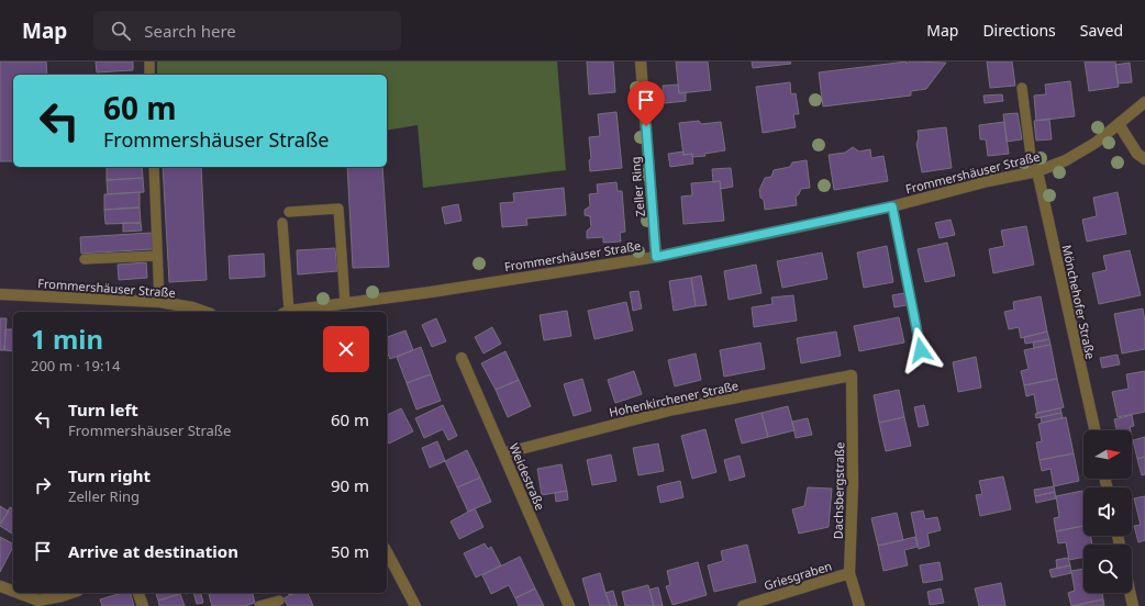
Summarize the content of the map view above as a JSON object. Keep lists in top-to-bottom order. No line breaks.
{"streets":{"street":["Frommershäuser Straße","Zeller Ring","Mönchehofer Straße","Hohenkirchener Straße","Weidestraße","Dachsbergstraße","Griesgraben"]},"crossings":[["Frommershäuser Straße","Zeller Ring"],["Frommershäuser Straße","Mönchehofer Straße"],["Hohenkirchener Straße","Weidestraße"],["Hohenkirchener Straße","Dachsbergstraße"],["Dachsbergstraße","Griesgraben"]],"north":"right","page":{"header":"Map","search":"Search here","nav":["Map","Directions","Saved"],"turn":["60 m","Frommershäuser Straße"],"heading":["1 min","200 m · 19:14"],"list":[{"name":"Turn left","note":"Frommershäuser Straße","value":"60 m"},{"name":"Turn right","note":"Zeller Ring","value":"90 m"},{"name":"Arrive at destination","value":"50 m"}]}}
